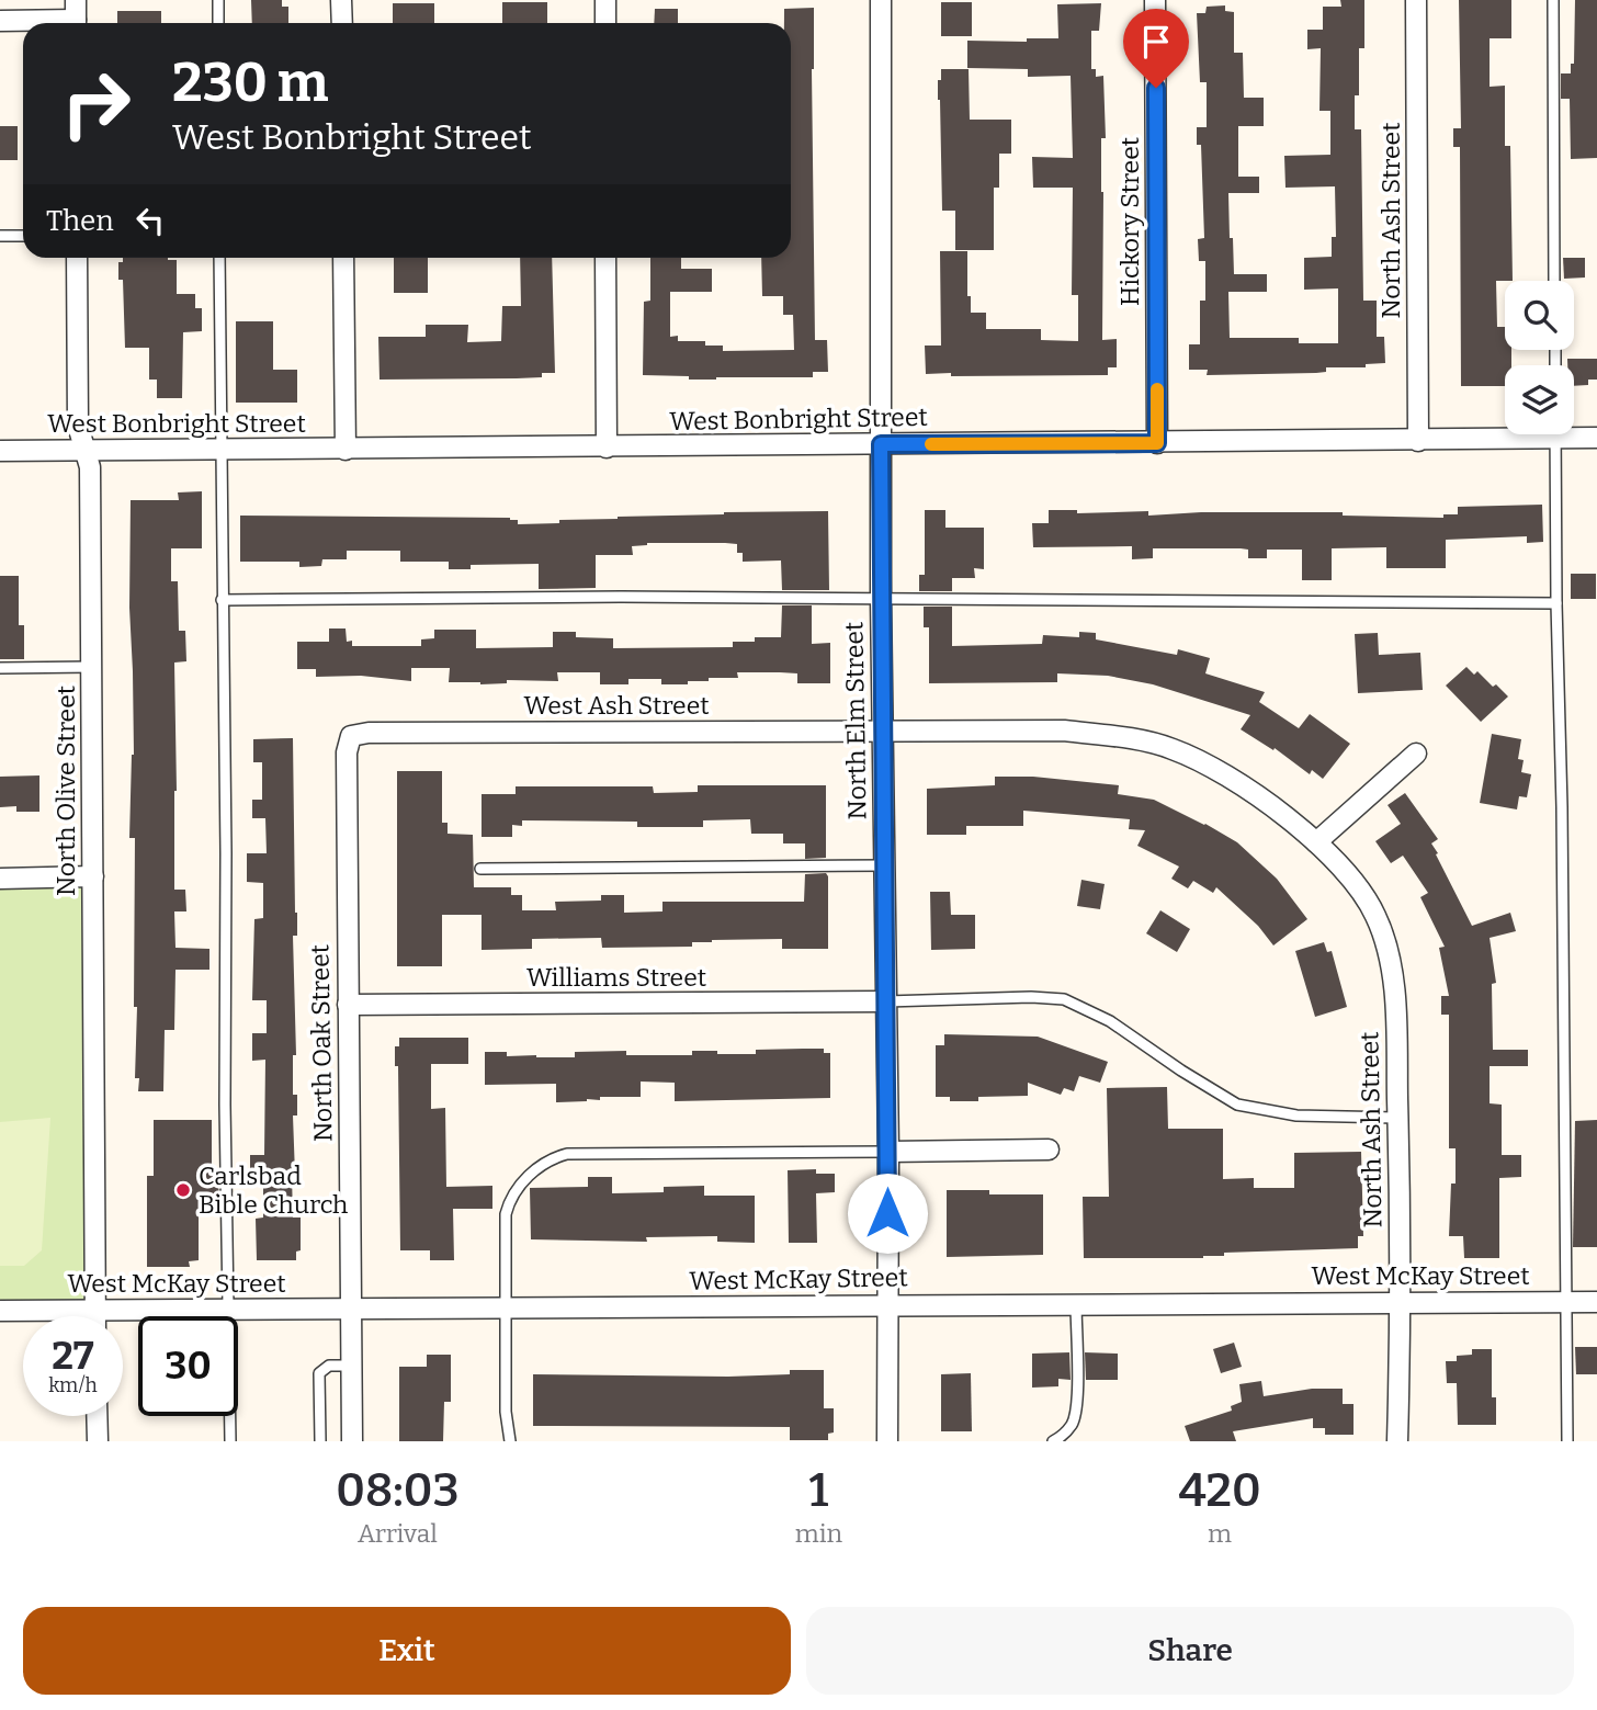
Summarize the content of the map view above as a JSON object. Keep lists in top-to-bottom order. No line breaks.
{"streets":{"street":["North Ash Street","Hickory Street","West Bonbright Street","West Ash Street","North Elm Street","North Olive Street","Williams Street","North Oak Street","West McKay Street"]},"crossings":[["North Ash Street","West Bonbright Street"],["North Ash Street","West Ash Street"],["North Ash Street","North Elm Street"],["North Ash Street","West McKay Street"],["Hickory Street","West Bonbright Street"],["West Bonbright Street","North Elm Street"],["West Bonbright Street","North Olive Street"],["West Ash Street","North Elm Street"],["West Ash Street","North Oak Street"],["North Elm Street","Williams Street"],["North Elm Street","West McKay Street"],["North Olive Street","West McKay Street"],["Williams Street","North Oak Street"],["North Oak Street","West McKay Street"]],"places":["Carlsbad Bible Church"],"page":{"turn":["230 m","West Bonbright Street"],"then":"Then","speed":"27 km/h","limit":"30","eta":["08:03","Arrival","1","min","420","m"],"buttons":["Exit","Share"]}}
